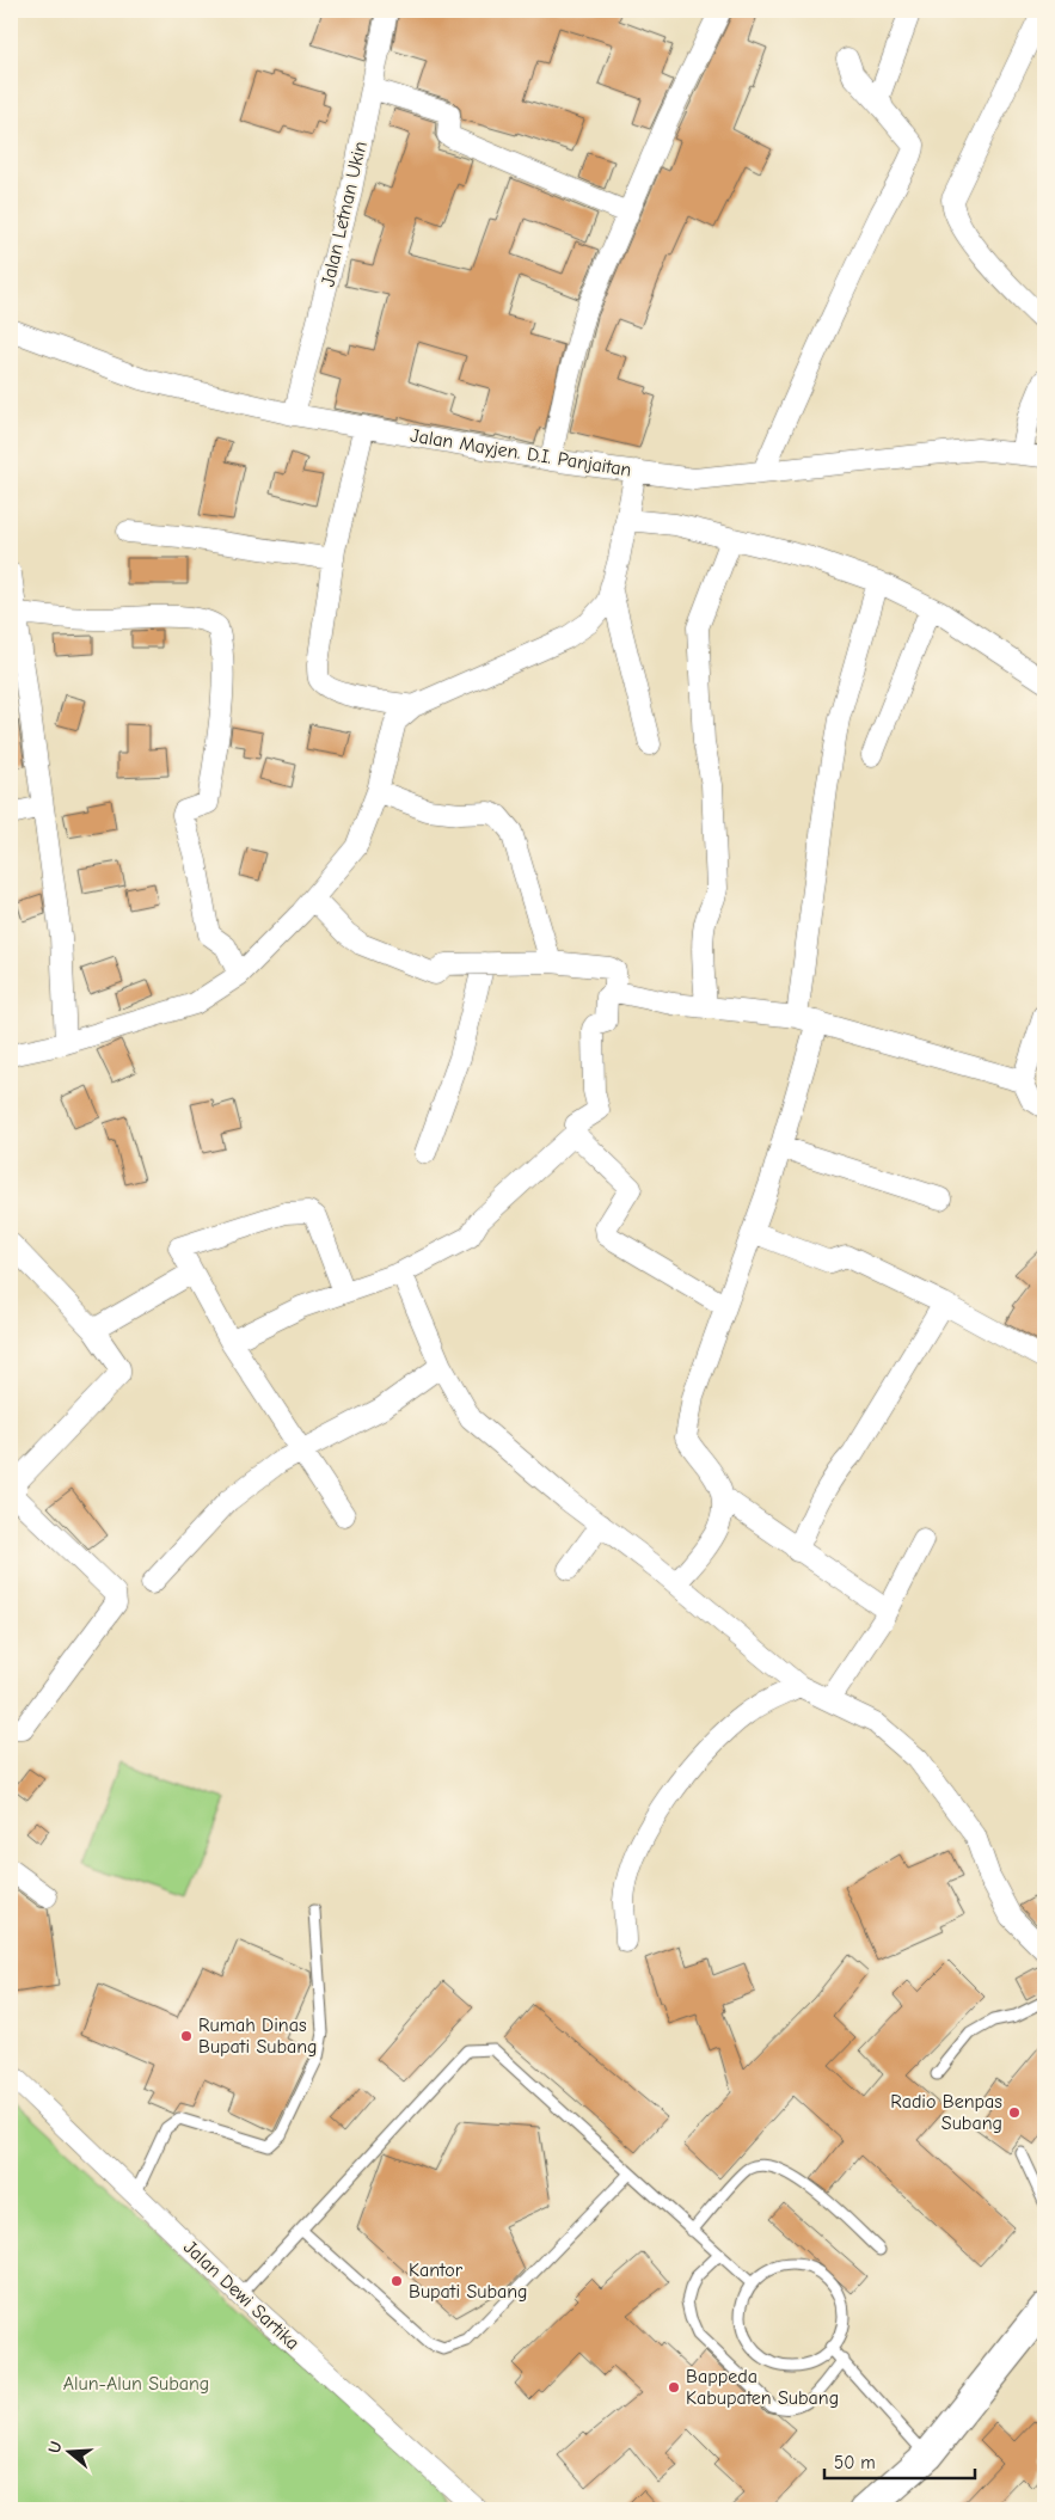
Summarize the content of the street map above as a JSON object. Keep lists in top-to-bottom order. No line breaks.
{"streets":{"street":["Jalan Letnan Ukin","Jalan Mayjen. D.I. Panjaitan","Jalan Dewi Sartika"]},"crossings":[["Jalan Letnan Ukin","Jalan Mayjen. D.I. Panjaitan"]],"parks":["Alun-Alun Subang"],"places":["Rumah Dinas Bupati Subang","Radio Benpas Subang","Kantor Bupati Subang","Bappeda Kabupaten Subang"],"scale_bar":"50 m","north":"left"}
